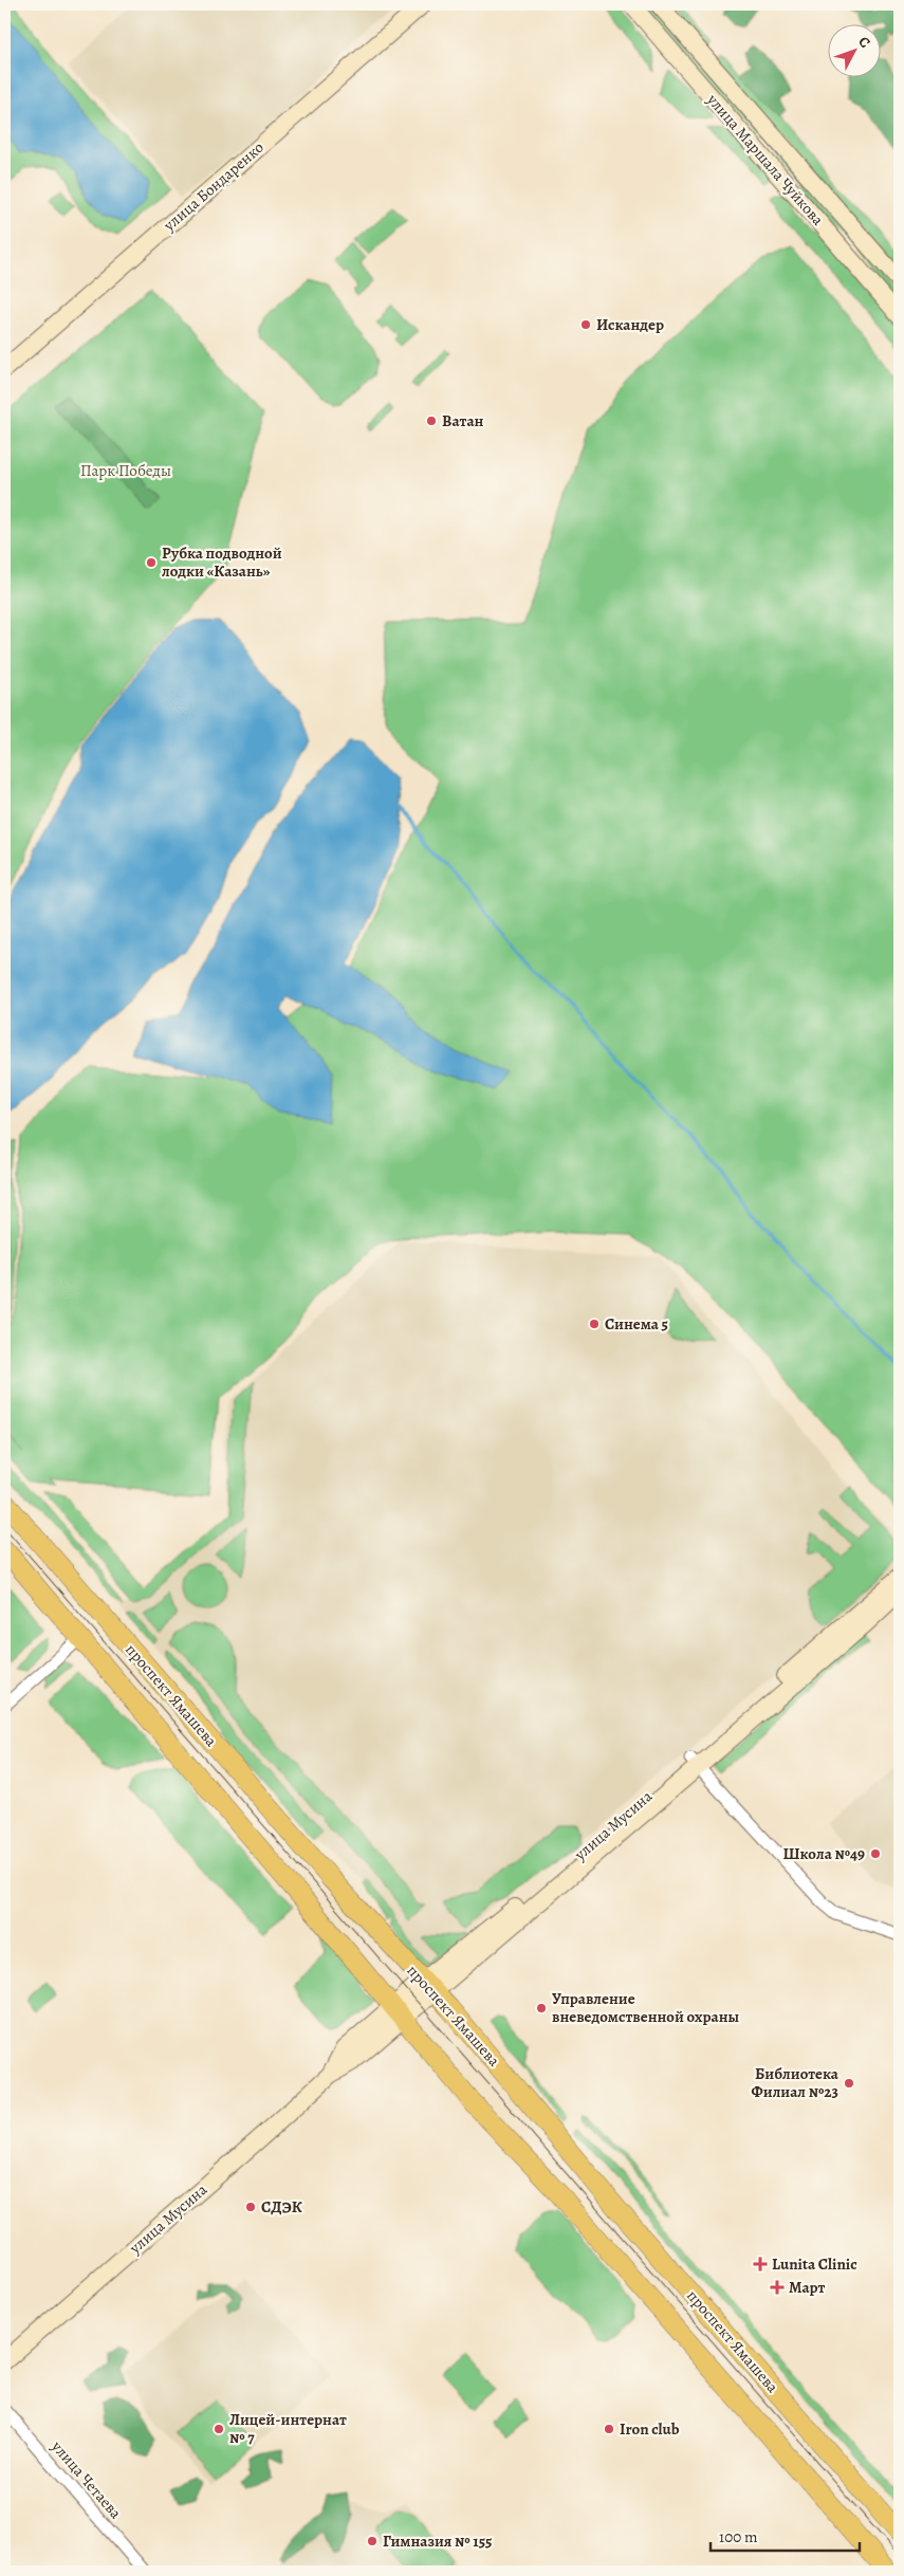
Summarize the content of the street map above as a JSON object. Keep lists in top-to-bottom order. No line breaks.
{"streets":{"main road":["проспект Ямашева"],"street":["улица Маршала Чуйкова","улица Бондаренко","улица Мусина","улица Четаева"]},"crossings":[["проспект Ямашева","улица Мусина"]],"parks":["Парк Победы"],"places":{"other":["Искандер","Ватан","Рубка подводной лодки «Казань»","Синема 5","Школа №49","Управление вневедомственной охраны","Библиотека Филиал №23","СДЭК","Лицей-интернат № 7","Iron club","Гимназия № 155"],"health":["Lunita Clinic","Март"]},"scale_bar":"100 m","north":"top right"}
